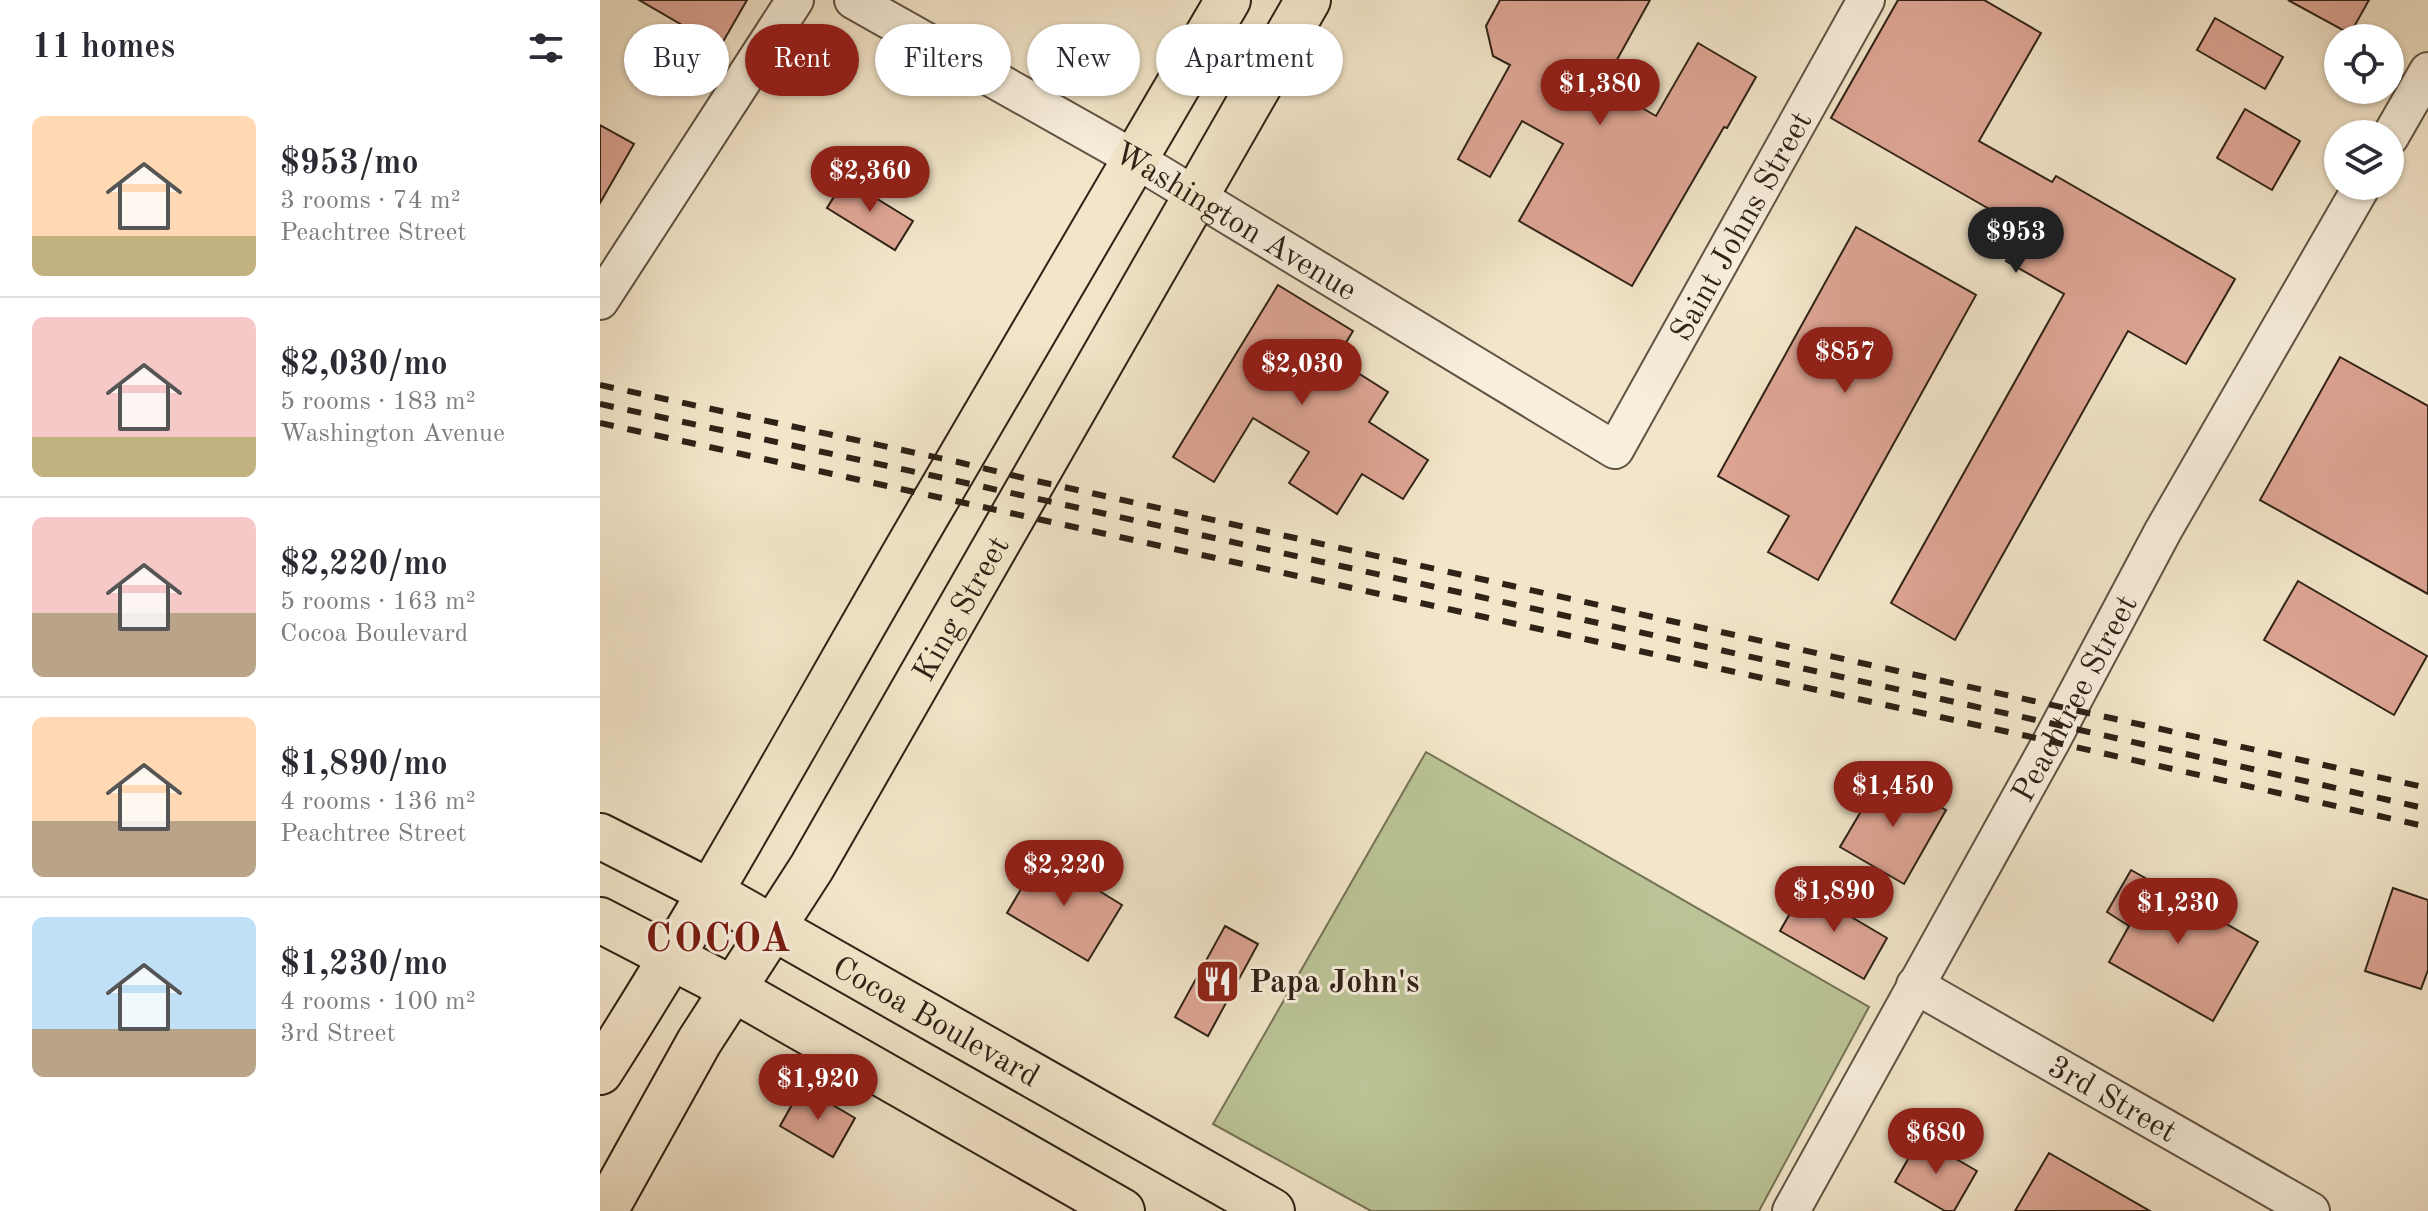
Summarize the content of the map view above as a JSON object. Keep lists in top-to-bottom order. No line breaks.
{"streets":{"main road":["King Street","Cocoa Boulevard"],"street":["Washington Avenue","Saint Johns Street","Peachtree Street","3rd Street"]},"crossings":[["Washington Avenue","Saint Johns Street"],["Washington Avenue","King Street"],["King Street","Cocoa Boulevard"],["Peachtree Street","3rd Street"]],"districts":["COCOA"],"places":{"restaurant":["Papa John's"]},"page":{"heading":"11 homes","chip":["Buy","Rent","Filters","New","Apartment"],"price":["$1,380","$2,360","$953","$857","$2,030","$1,450","$2,220","$1,890","$1,230","$1,920","$680"],"list":[{"name":"$953/mo","note":"3 rooms · 74 m² · Peachtree Street"},{"name":"$2,030/mo","note":"5 rooms · 183 m² · Washington Avenue"},{"name":"$2,220/mo","note":"5 rooms · 163 m² · Cocoa Boulevard"},{"name":"$1,890/mo","note":"4 rooms · 136 m² · Peachtree Street"},{"name":"$1,230/mo","note":"4 rooms · 100 m² · 3rd Street"}]}}
